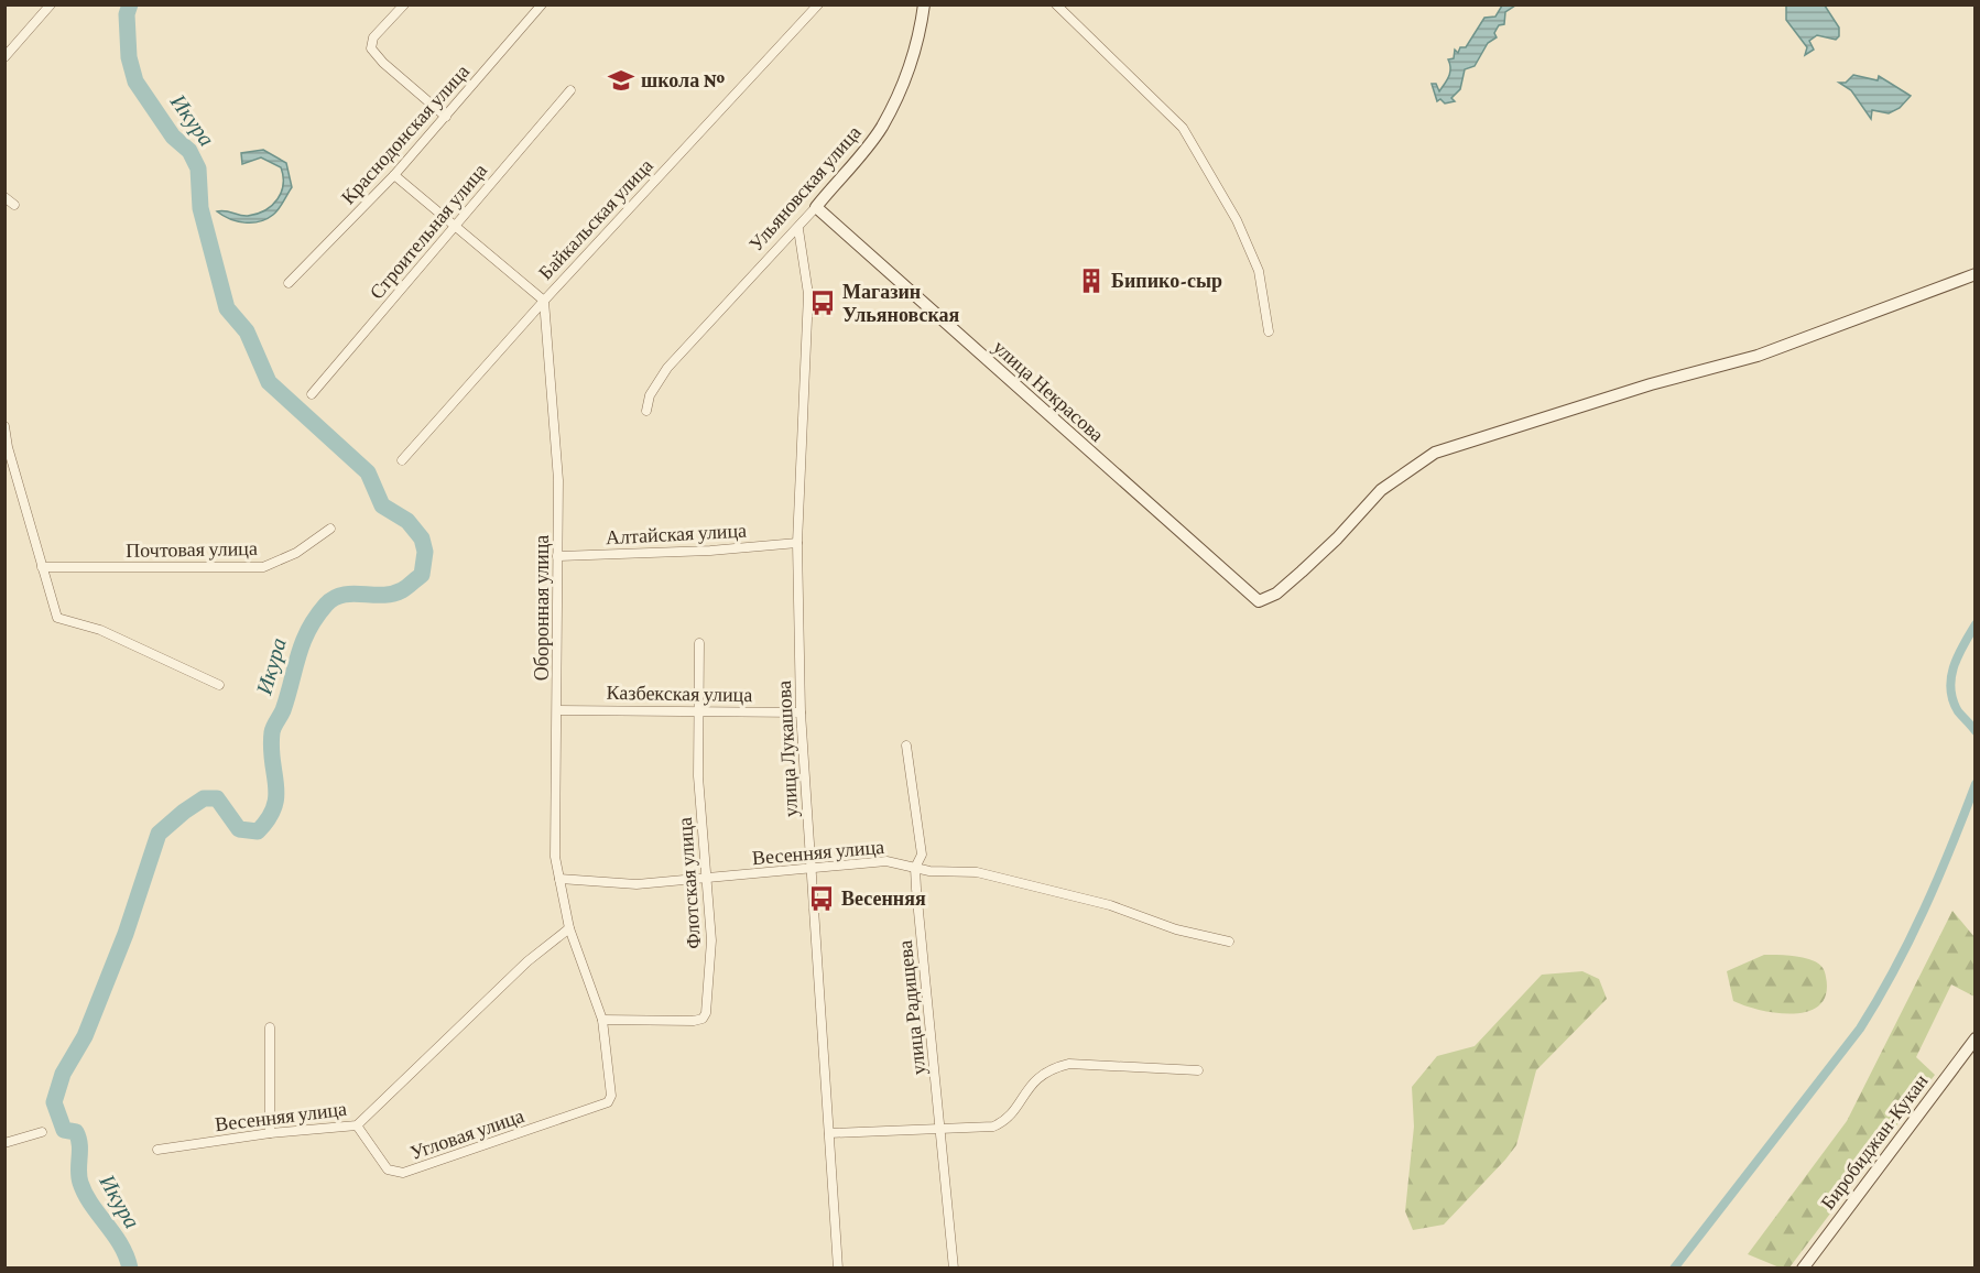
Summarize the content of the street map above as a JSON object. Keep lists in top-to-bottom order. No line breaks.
{"streets":{"street":["Краснодонская улица","Ульяновская улица","Байкальская улица","Строительная улица","улица Некрасова","Алтайская улица","Почтовая улица","Оборонная улица","Казбекская улица","улица Лукашова","Весенняя улица","Флотская улица","улица Радищева","Угловая улица","Биробиджан-Кукан"]},"crossings":[["Ульяновская улица","улица Некрасова"],["Ульяновская улица","улица Лукашова"],["Байкальская улица","Оборонная улица"],["Алтайская улица","Оборонная улица"],["Алтайская улица","улица Лукашова"],["Оборонная улица","Казбекская улица"],["Оборонная улица","Весенняя улица"],["Оборонная улица","Флотская улица"],["Оборонная улица","Угловая улица"],["Казбекская улица","улица Лукашова"],["Казбекская улица","Флотская улица"],["улица Лукашова","Весенняя улица"],["Весенняя улица","Флотская улица"],["Весенняя улица","улица Радищева"],["Весенняя улица","Угловая улица"]],"water":["Икура"],"places":{"school or university":["школа №"],"building":["Бипико-сыр"],"bus stop":["Магазин Ульяновская","Весенняя"]}}
